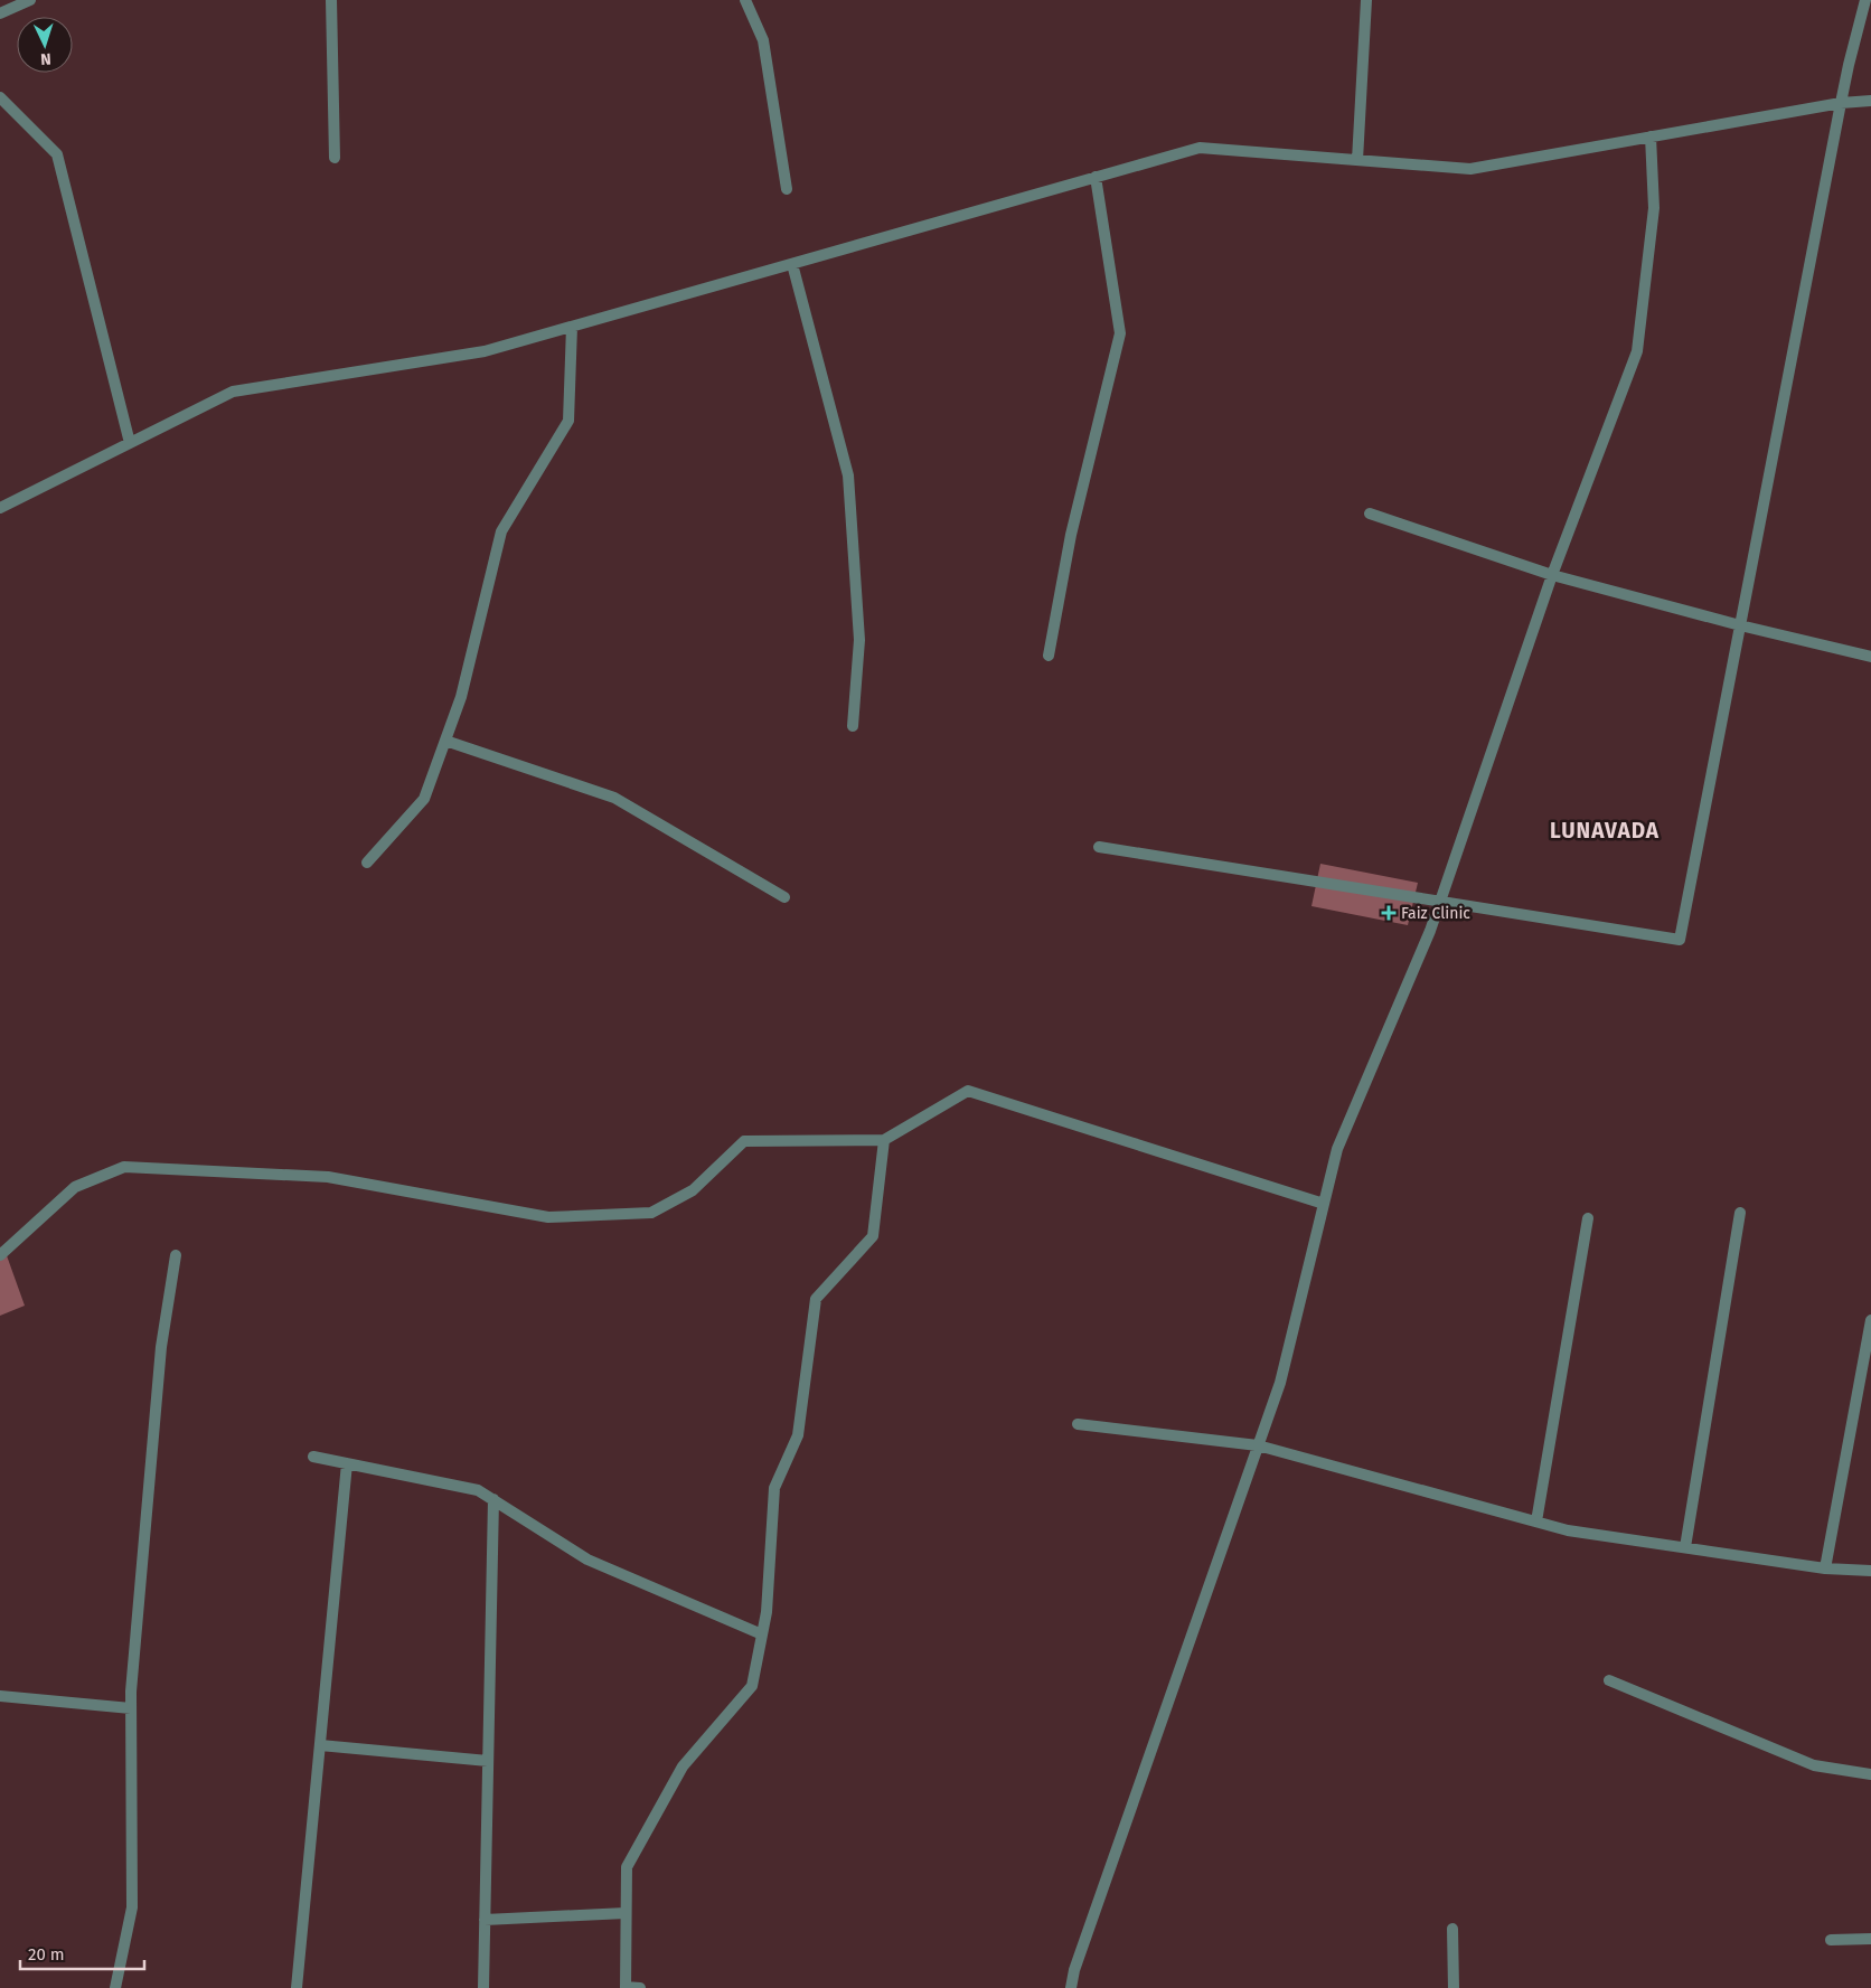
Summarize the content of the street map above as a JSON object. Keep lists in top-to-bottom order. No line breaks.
{"districts":["LUNAVADA"],"places":{"health":["Faiz Clinic"]},"scale_bar":"20 m","north":"bottom"}
